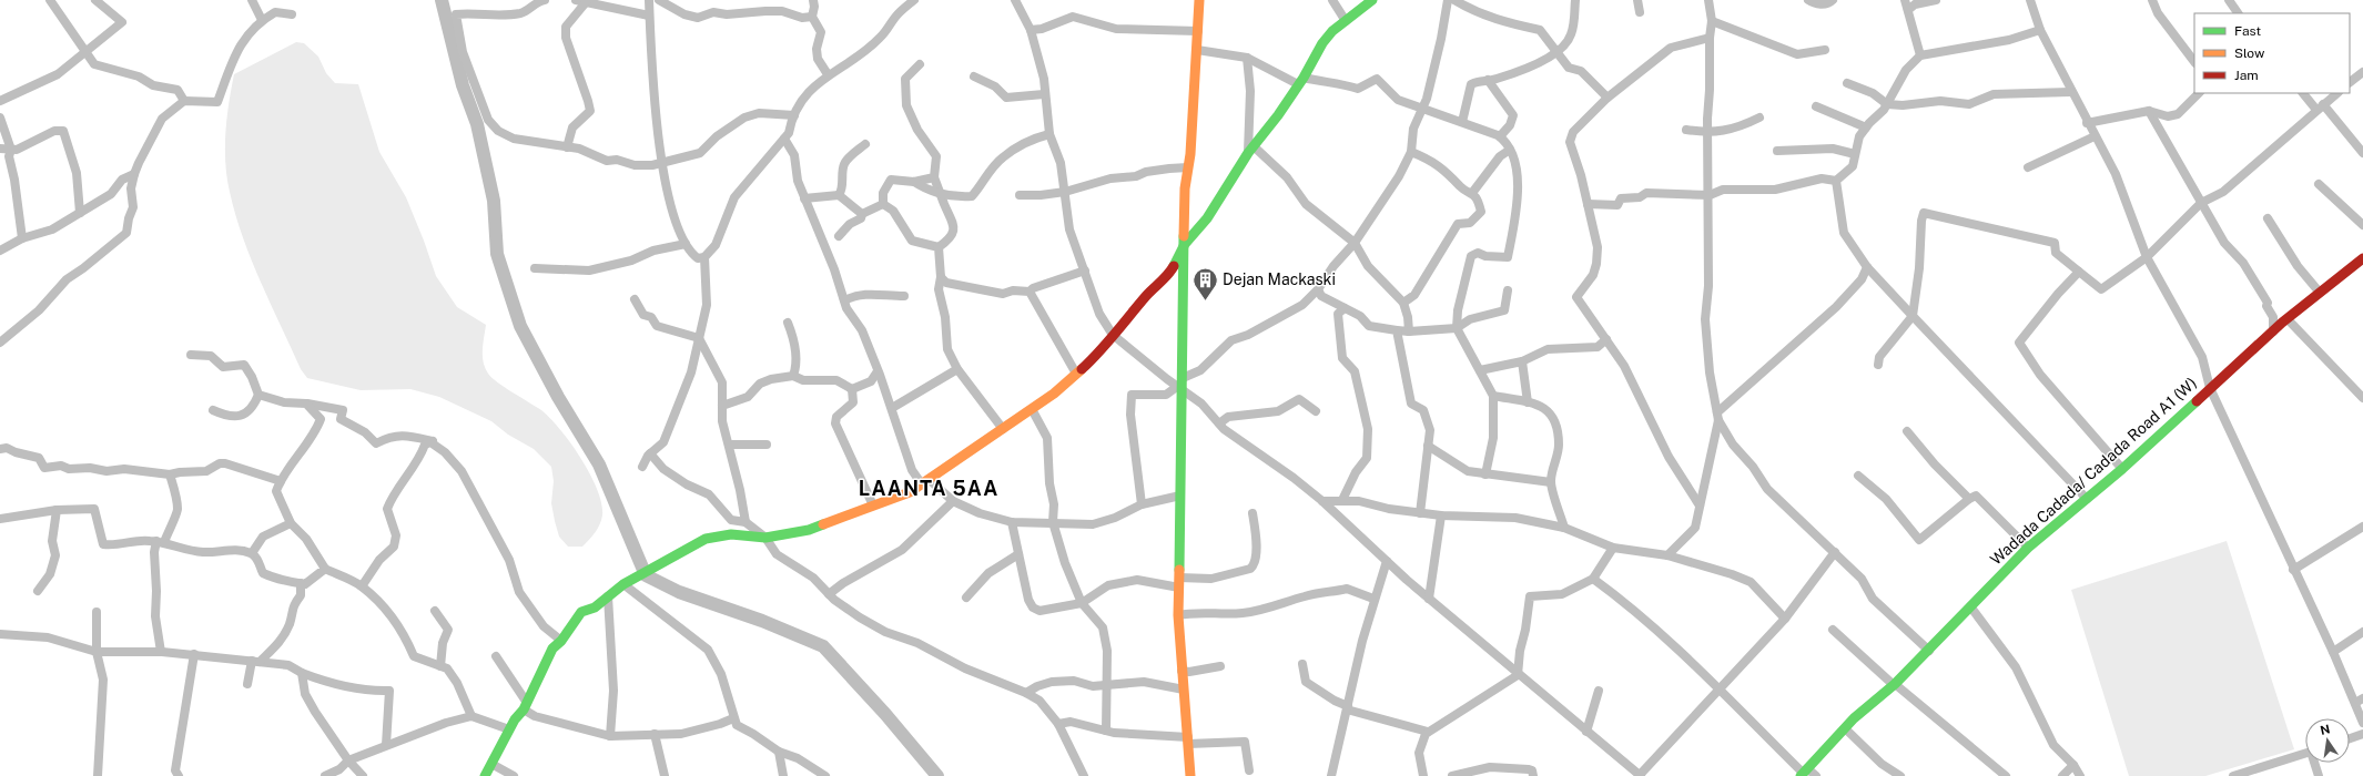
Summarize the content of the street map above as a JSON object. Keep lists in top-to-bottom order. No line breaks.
{"streets":{"street":["Wadada Cadada/ Cadada Road A1 (W)"]},"districts":["LAANTA 5AA"],"places":{"building":["Dejan Mackaski"]},"legend":["Fast","Slow","Jam"],"north":"top"}
